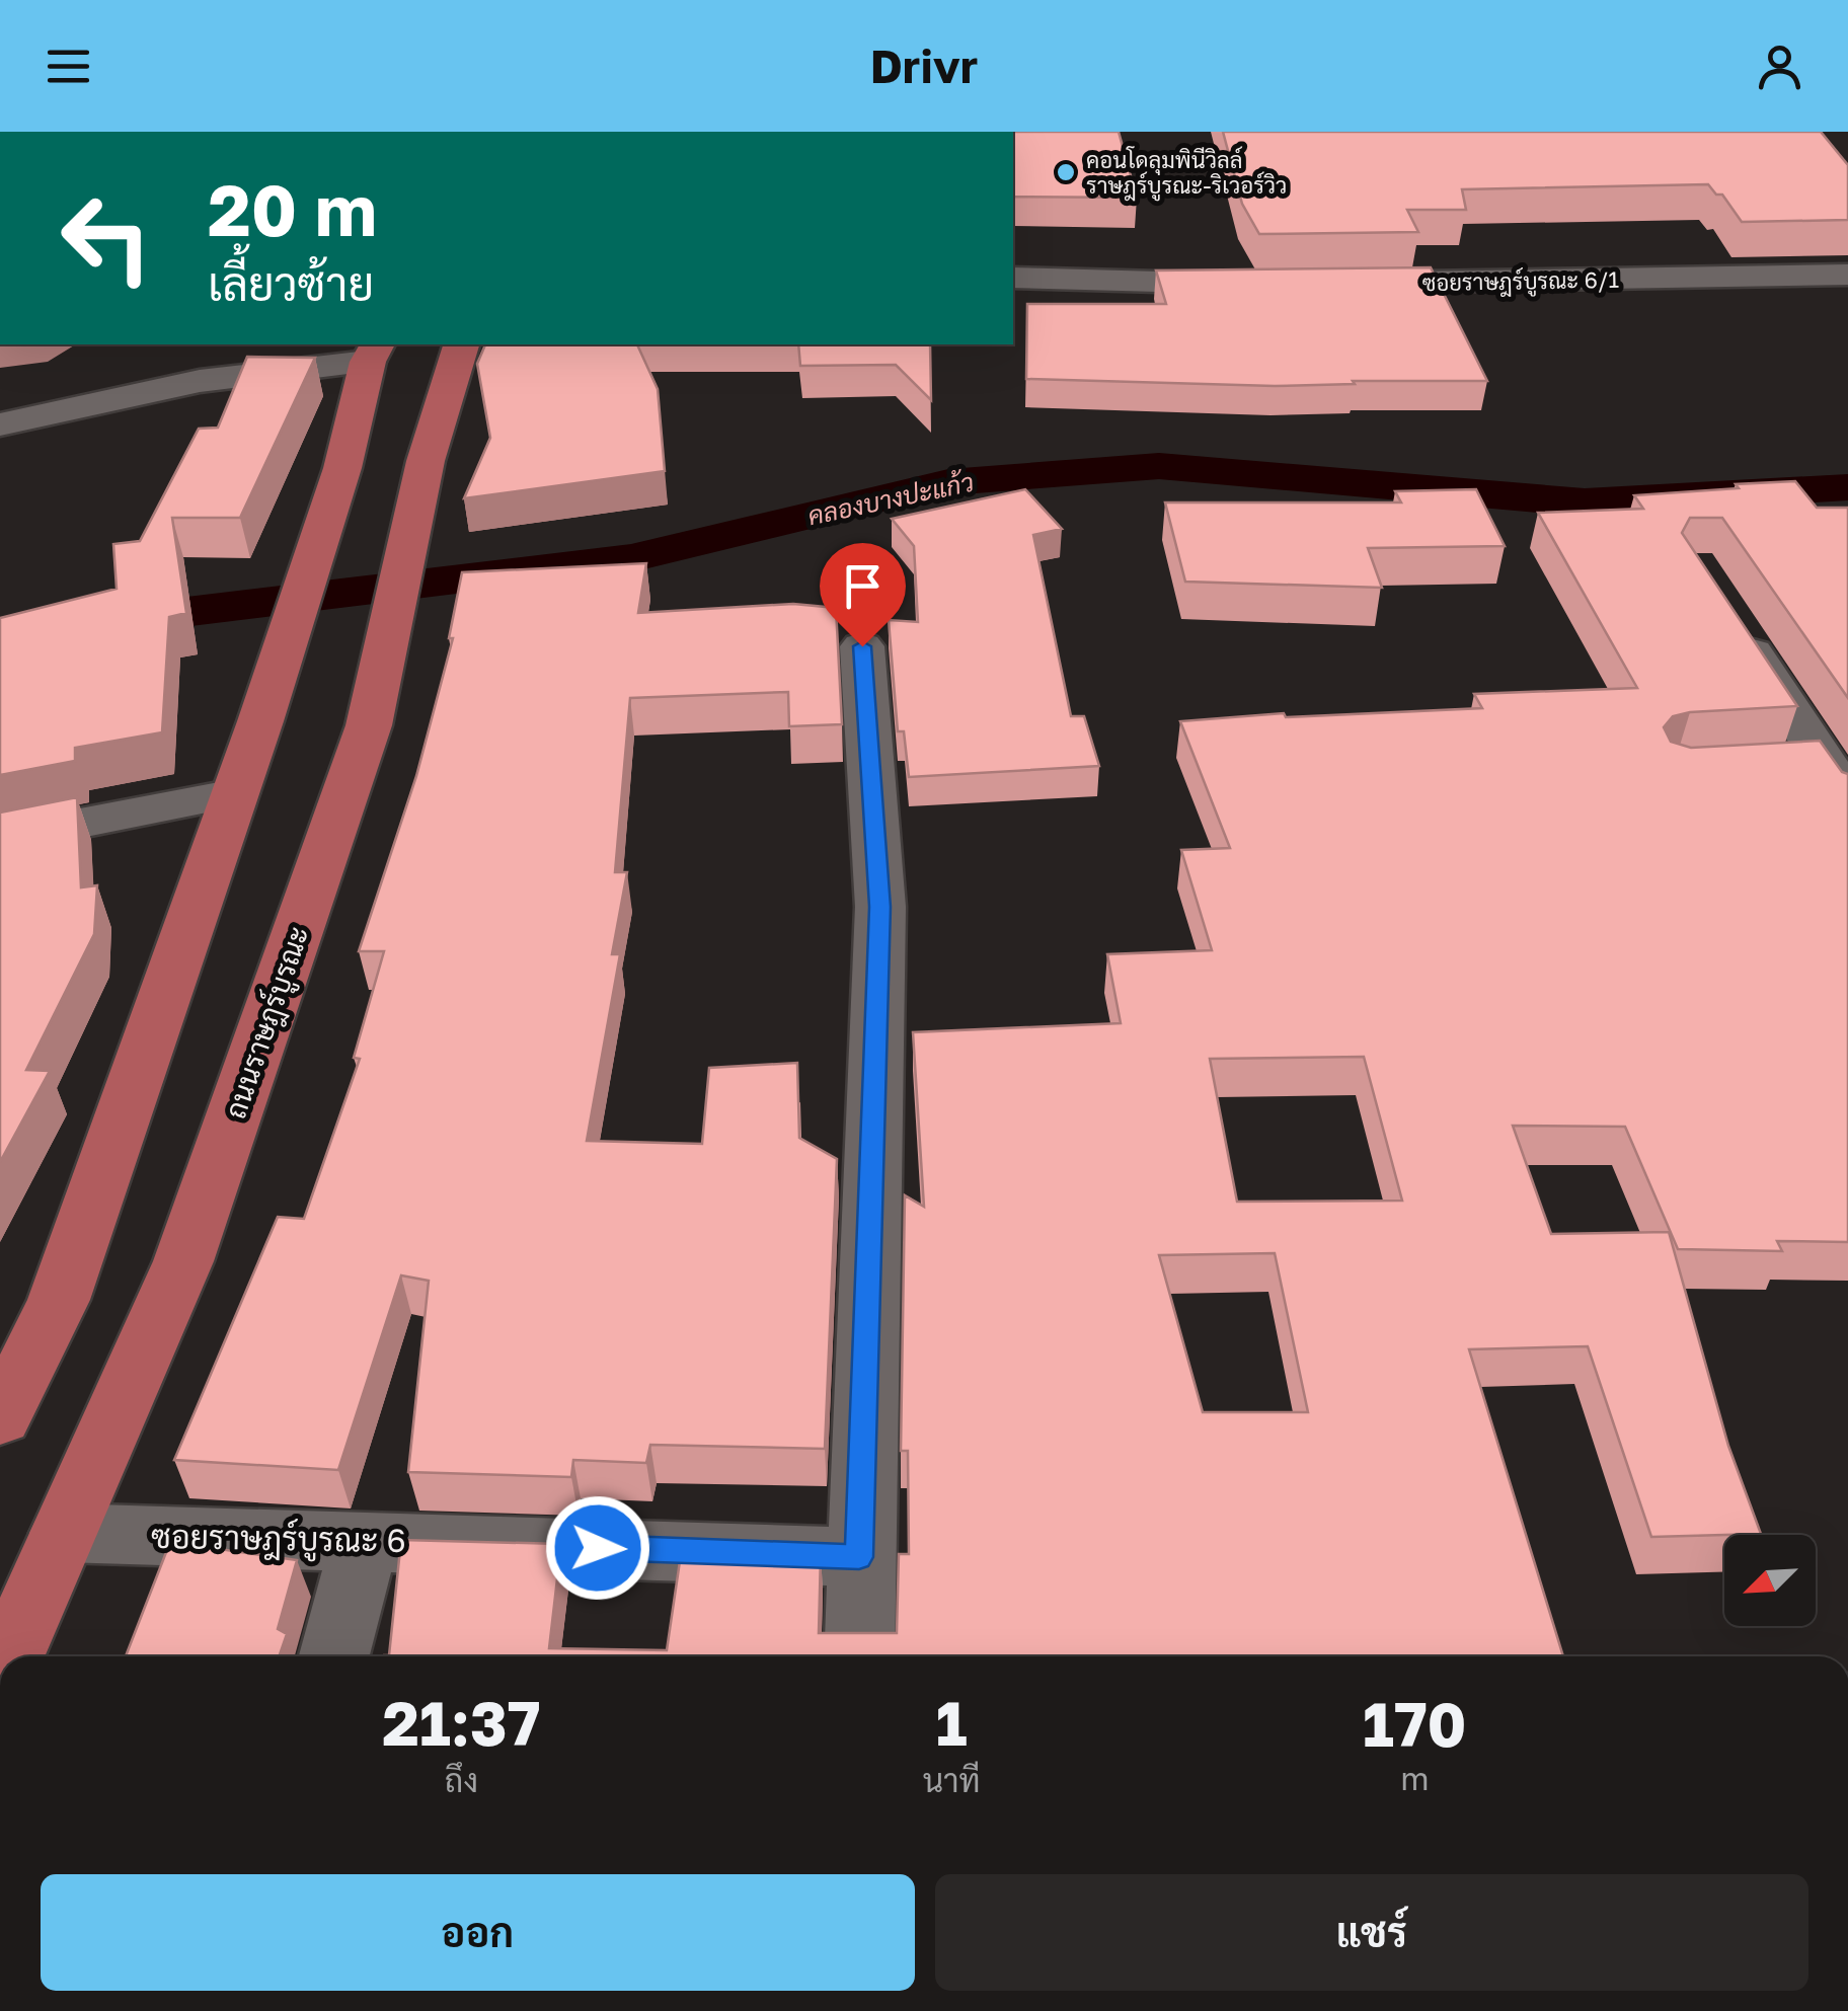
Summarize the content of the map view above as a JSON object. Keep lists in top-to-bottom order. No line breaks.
{"streets":{"main road":["ถนนราษฎร์บูรณะ"],"street":["ซอยราษฎร์บูรณะ 6/1","ซอยราษฎร์บูรณะ 6"]},"crossings":[["ถนนราษฎร์บูรณะ","ซอยราษฎร์บูรณะ 6"]],"water":["คลองบางปะแก้ว"],"places":["คอนโดลุมพินีวิลล์ ราษฎร์บูรณะ-ริเวอร์วิว"],"north":"bottom left","page":{"header":"Drivr","turn":["20 m","เลี้ยวซ้าย"],"eta":["21:37","ถึง","1","นาที","170","m"],"buttons":["ออก","แชร์"]}}
